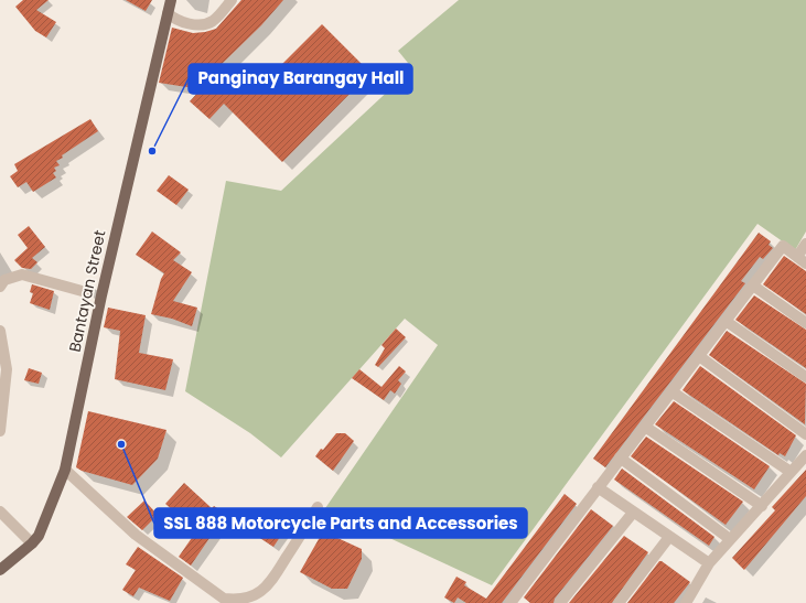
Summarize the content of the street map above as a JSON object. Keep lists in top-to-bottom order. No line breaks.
{"streets":{"main road":["Bantayan Street"]},"places":["Panginay Barangay Hall","SSL 888 Motorcycle Parts and Accessories"]}
